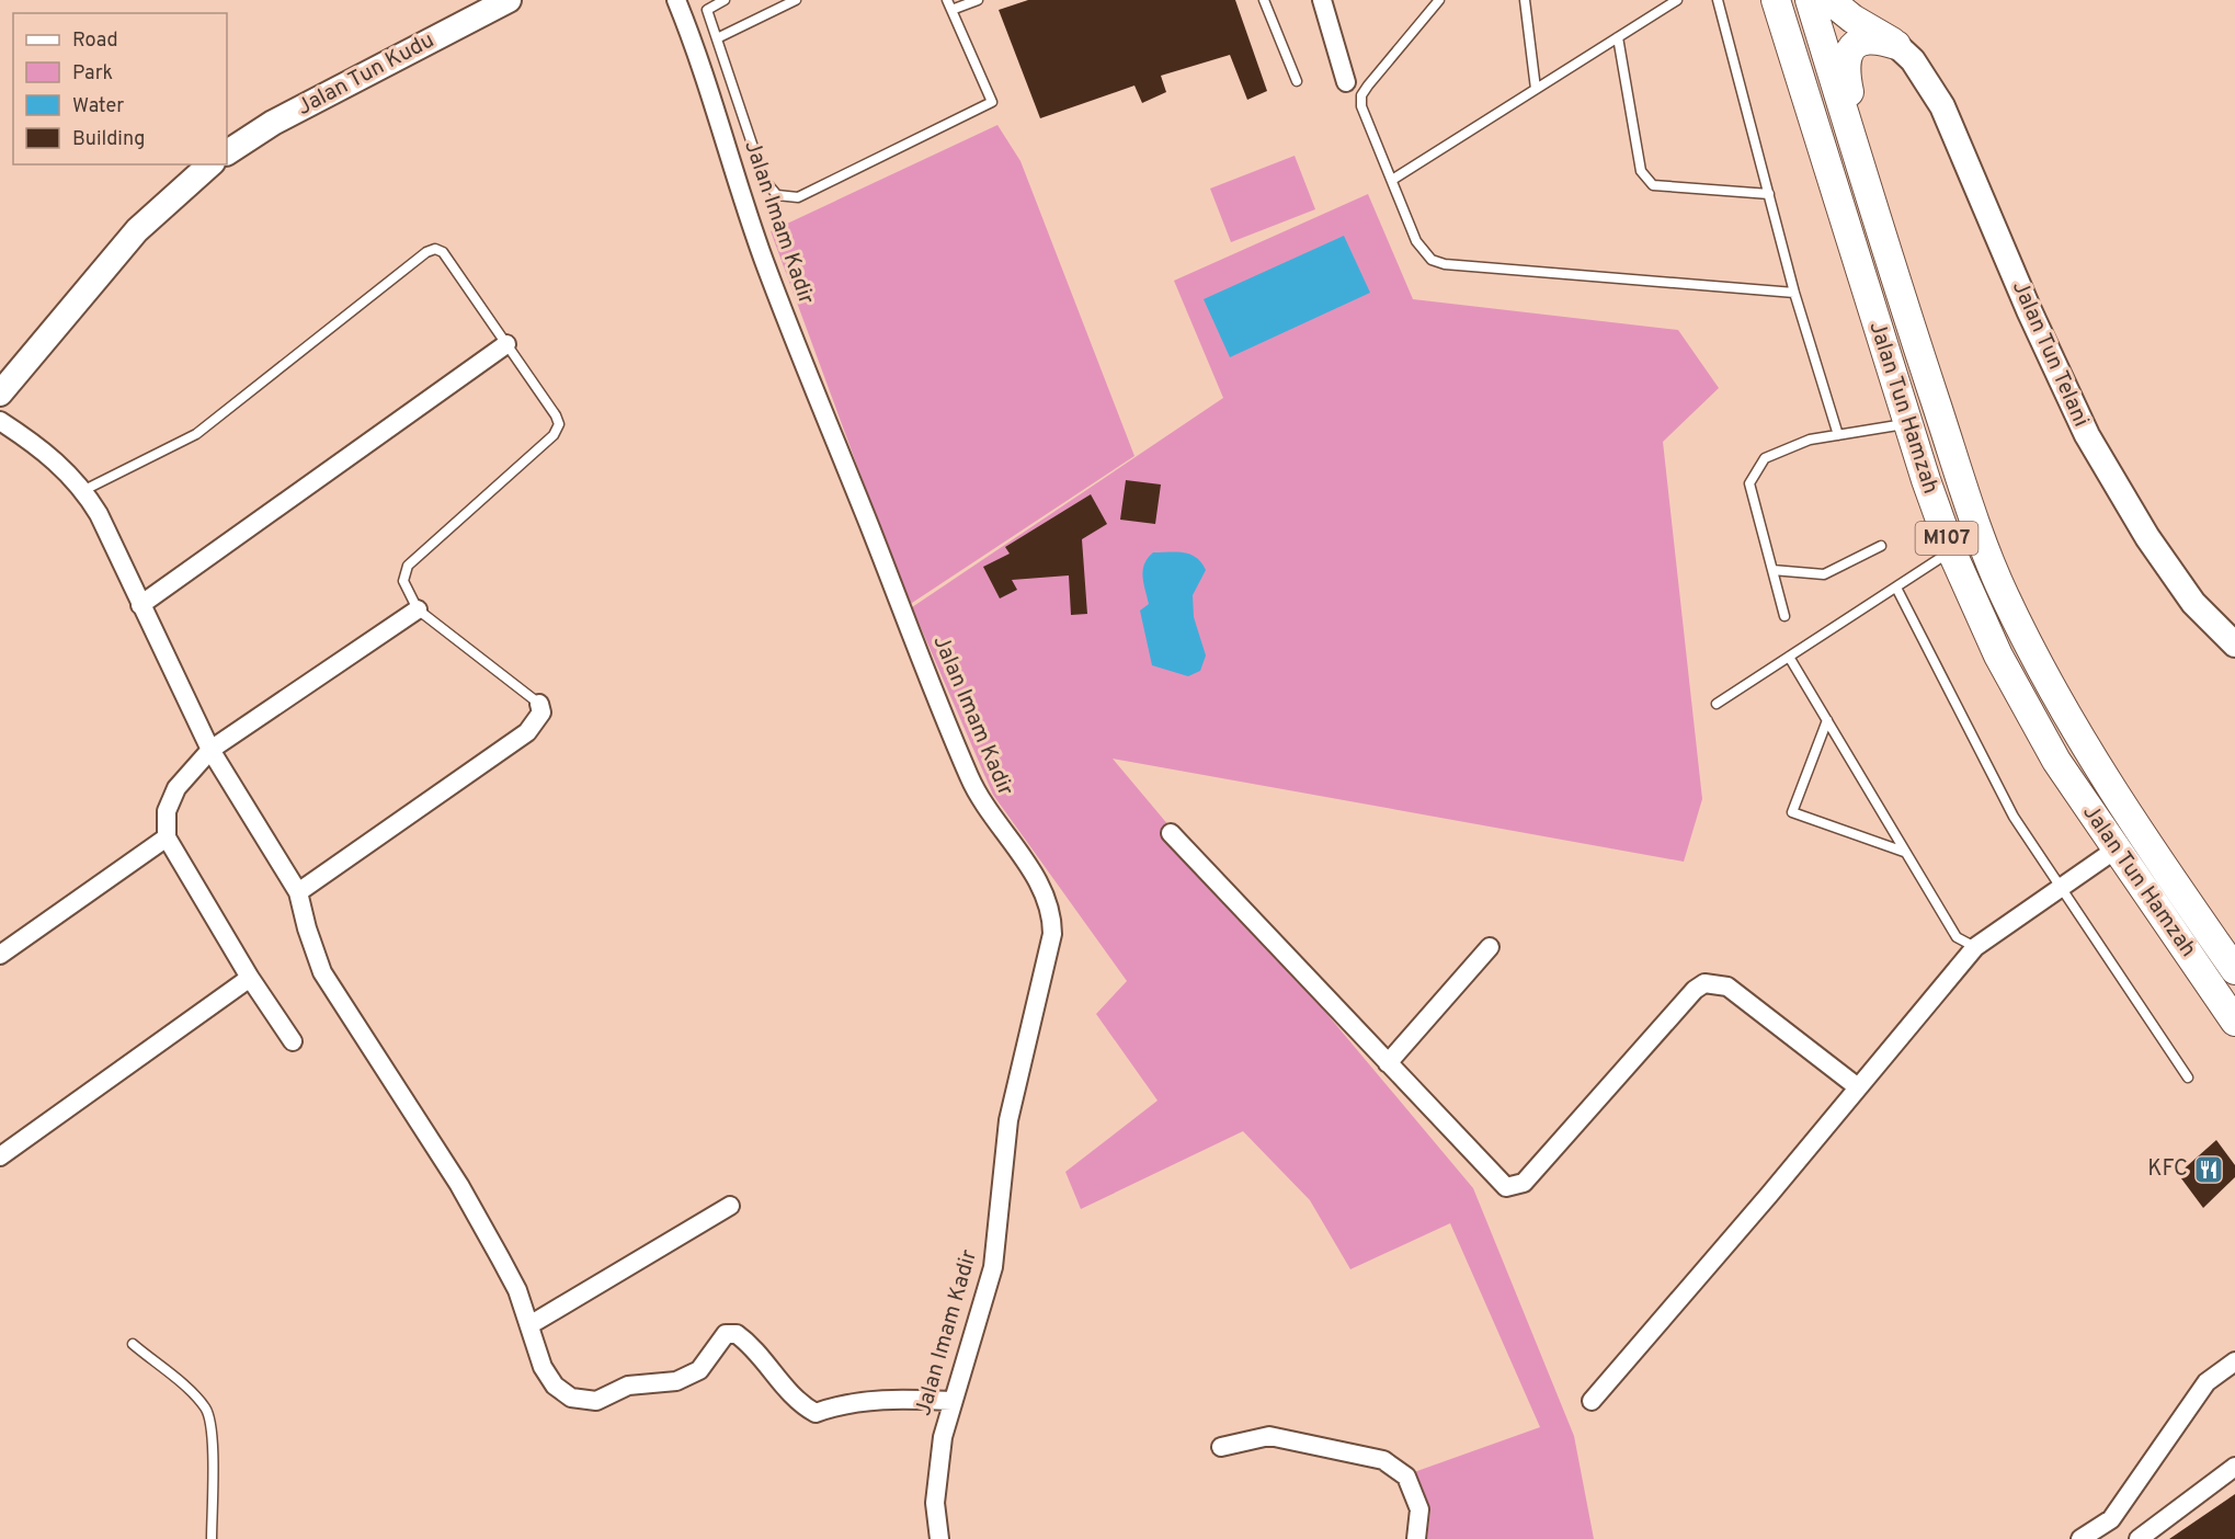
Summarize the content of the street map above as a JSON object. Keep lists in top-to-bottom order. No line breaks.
{"streets":{"main road":["Jalan Tun Hamzah","M107"],"street":["Jalan Tun Kudu","Jalan Imam Kadir","Jalan Tun Telani"]},"places":{"restaurant":["KFC"]},"legend":["Road","Park","Water","Building"]}
